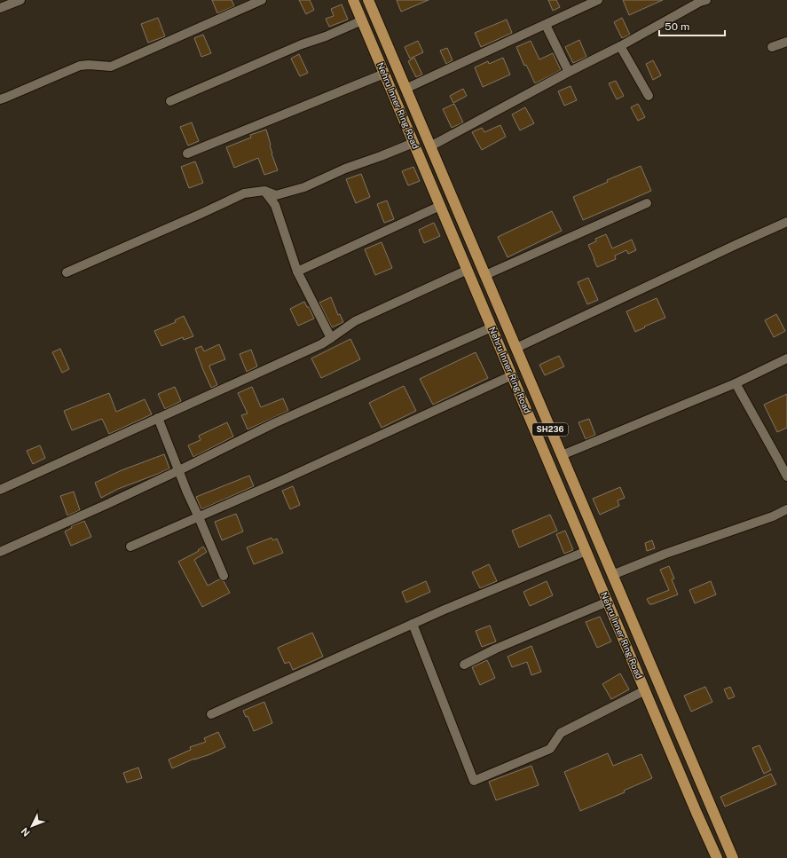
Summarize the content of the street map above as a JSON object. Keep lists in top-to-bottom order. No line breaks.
{"streets":{"main road":["Nehru Inner Ring Road","SH236"]},"scale_bar":"50 m","north":"bottom left"}
